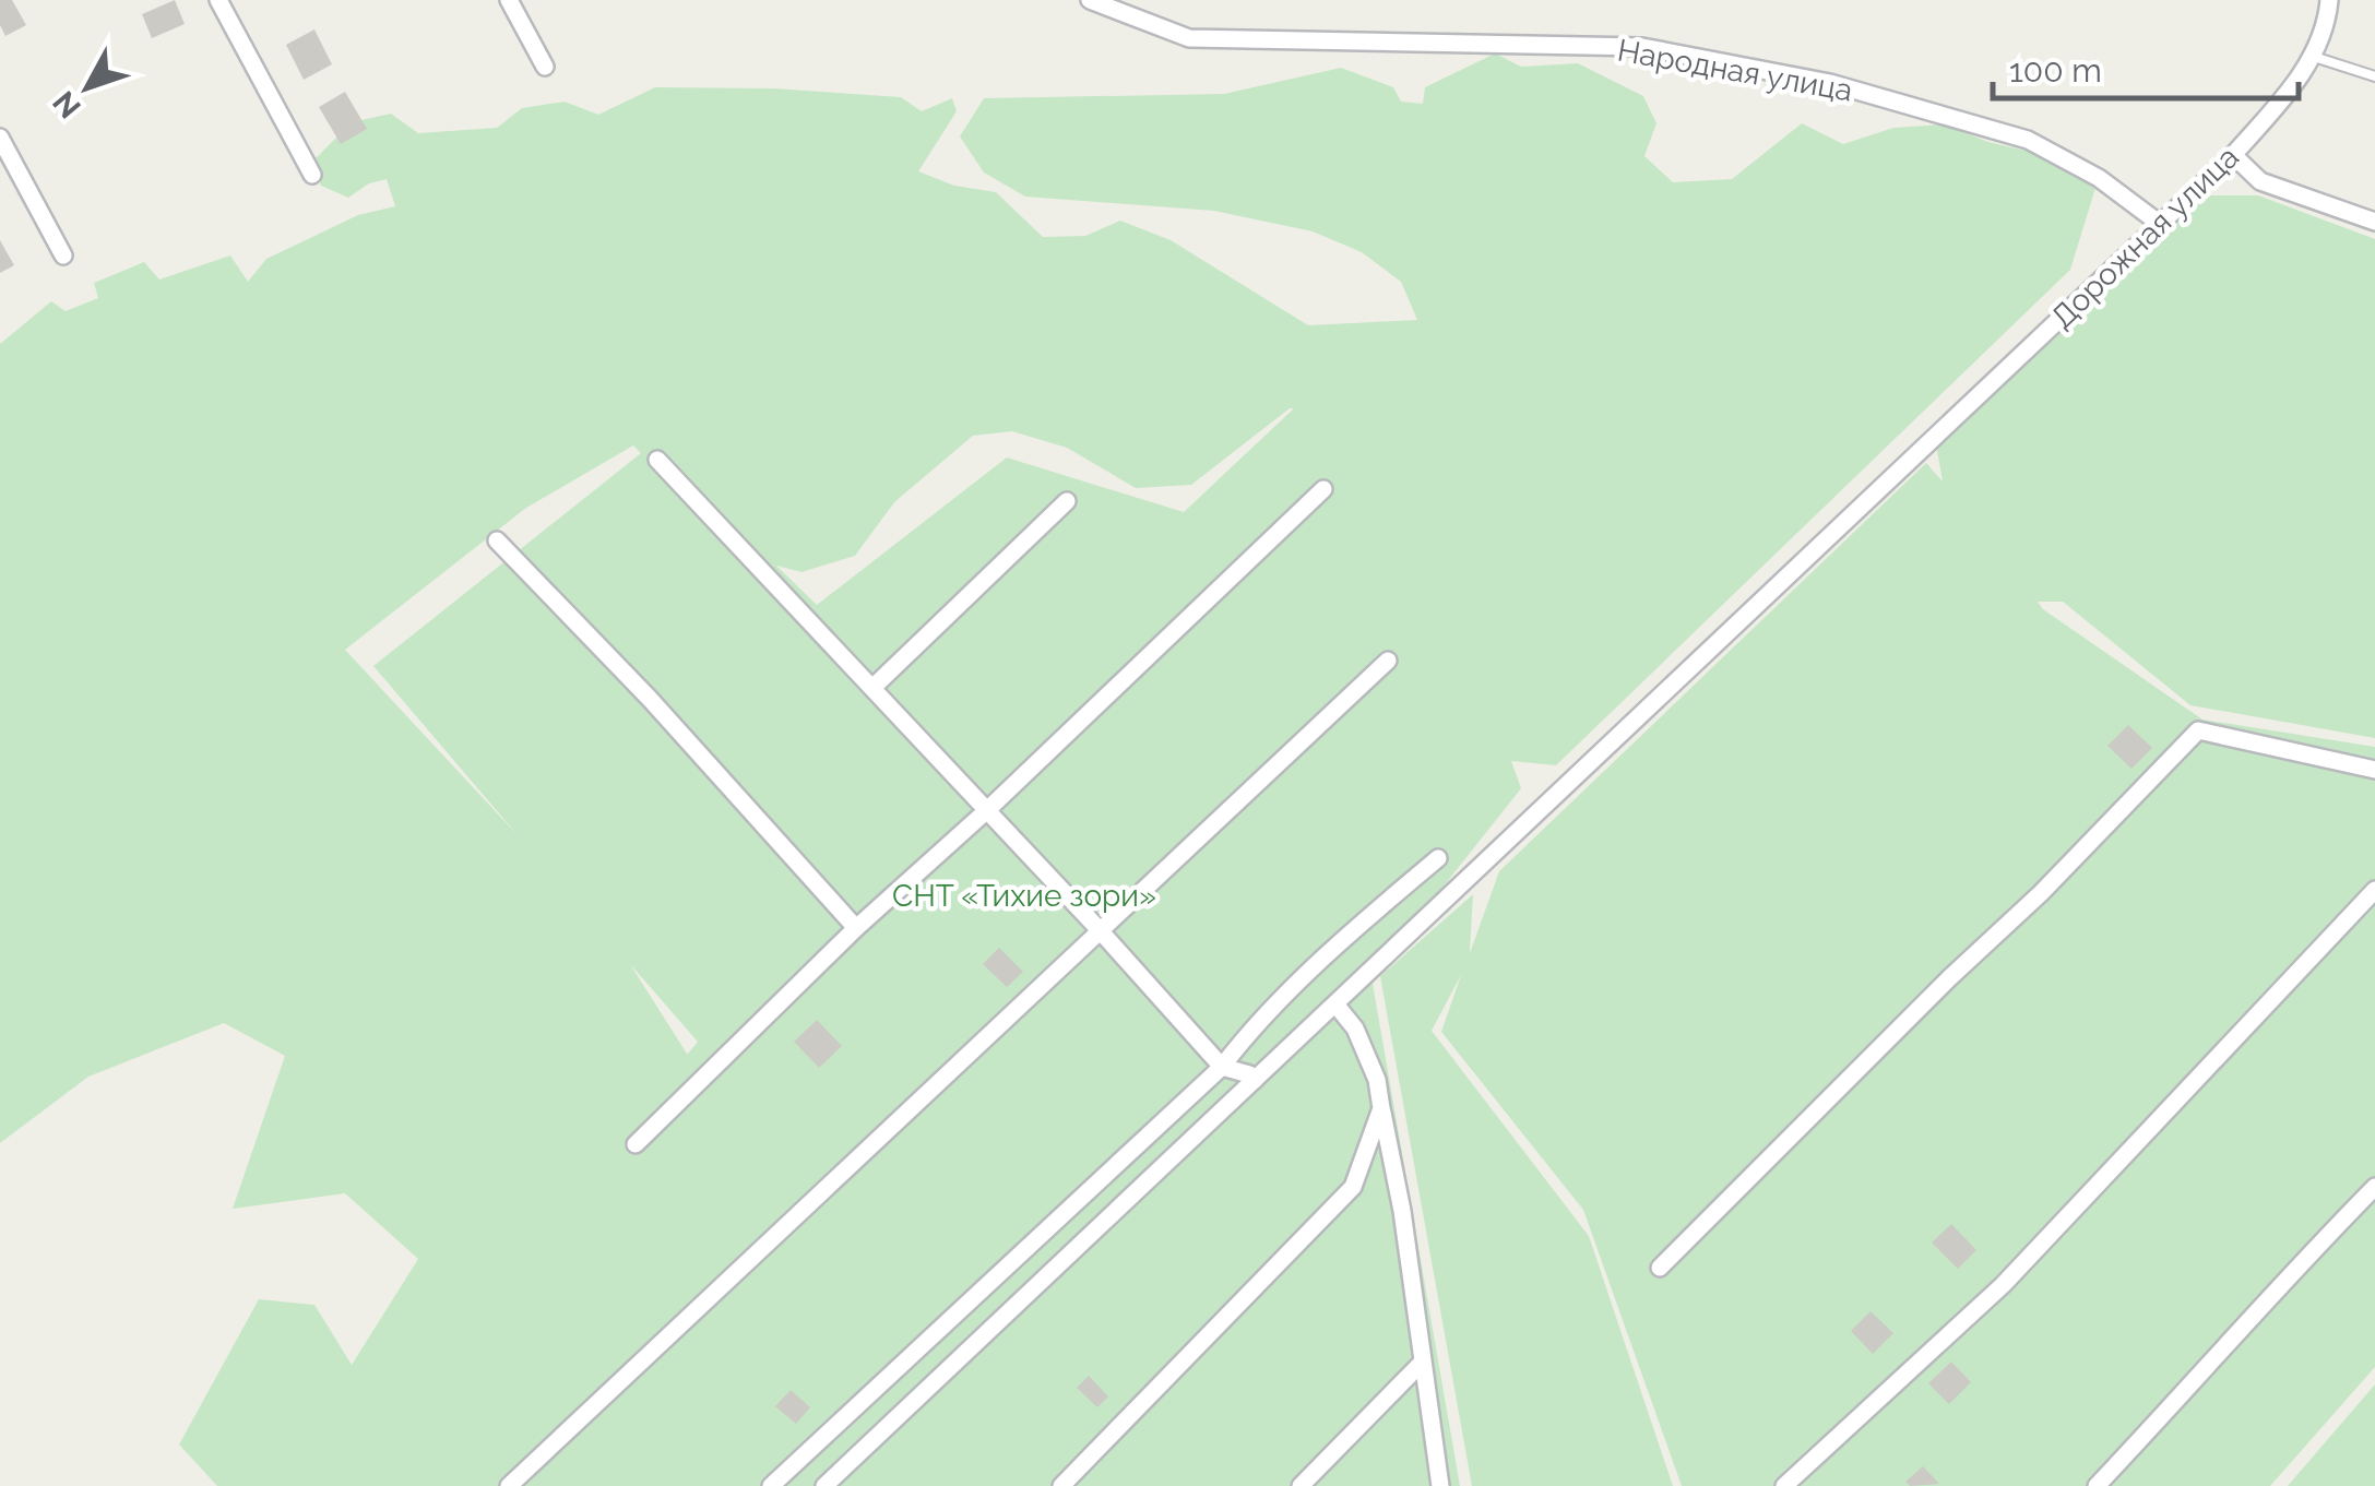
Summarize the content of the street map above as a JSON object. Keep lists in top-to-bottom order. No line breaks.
{"streets":{"street":["Народная улица","Дорожная улица"]},"crossings":[["Народная улица","Дорожная улица"]],"parks":["СНТ «Тихие зори»"],"scale_bar":"100 m","north":"bottom left"}
